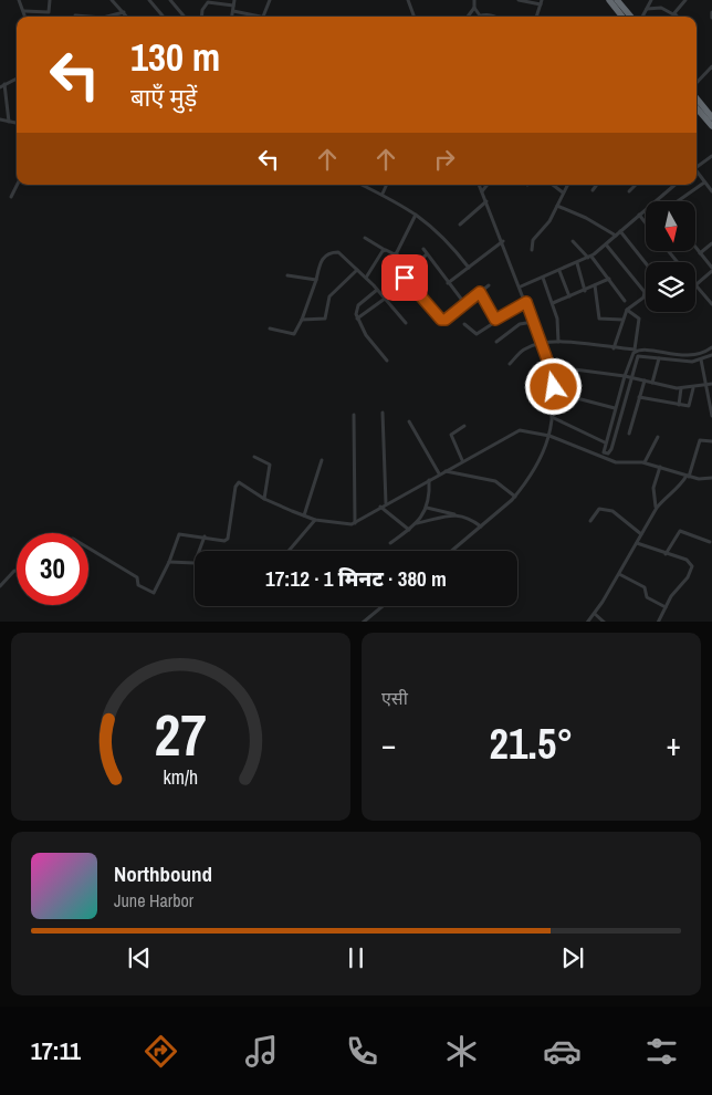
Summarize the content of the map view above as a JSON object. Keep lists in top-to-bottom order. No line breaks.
{"north":"bottom","page":{"turn":["130 m","बाएँ मुड़ें"],"limit":"30","trip":"17:12 · 1 मिनट · 380 m","tile":"एसी","heat":["−","21.5°","+"],"song":["Northbound","June Harbor"],"tabs":"17:11","gauge":["27","km/h"]}}
